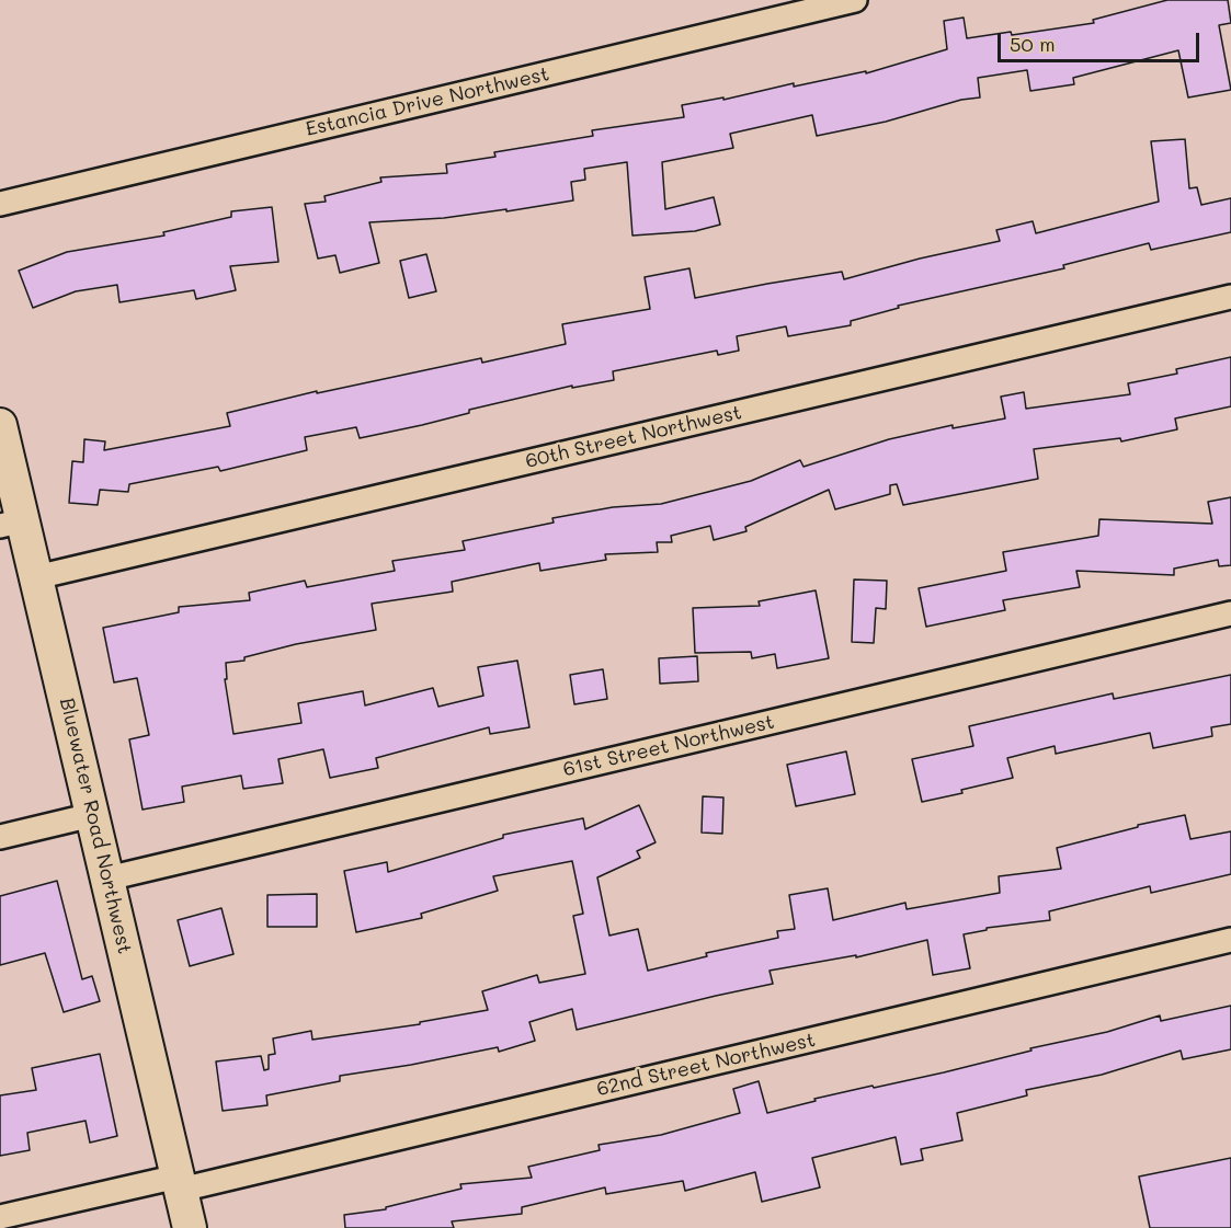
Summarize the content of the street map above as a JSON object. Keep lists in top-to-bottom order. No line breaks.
{"streets":{"street":["Estancia Drive Northwest","60th Street Northwest","61st Street Northwest","Bluewater Road Northwest","62nd Street Northwest"]},"crossings":[["60th Street Northwest","Bluewater Road Northwest"],["61st Street Northwest","Bluewater Road Northwest"],["Bluewater Road Northwest","62nd Street Northwest"]],"scale_bar":"50 m"}
